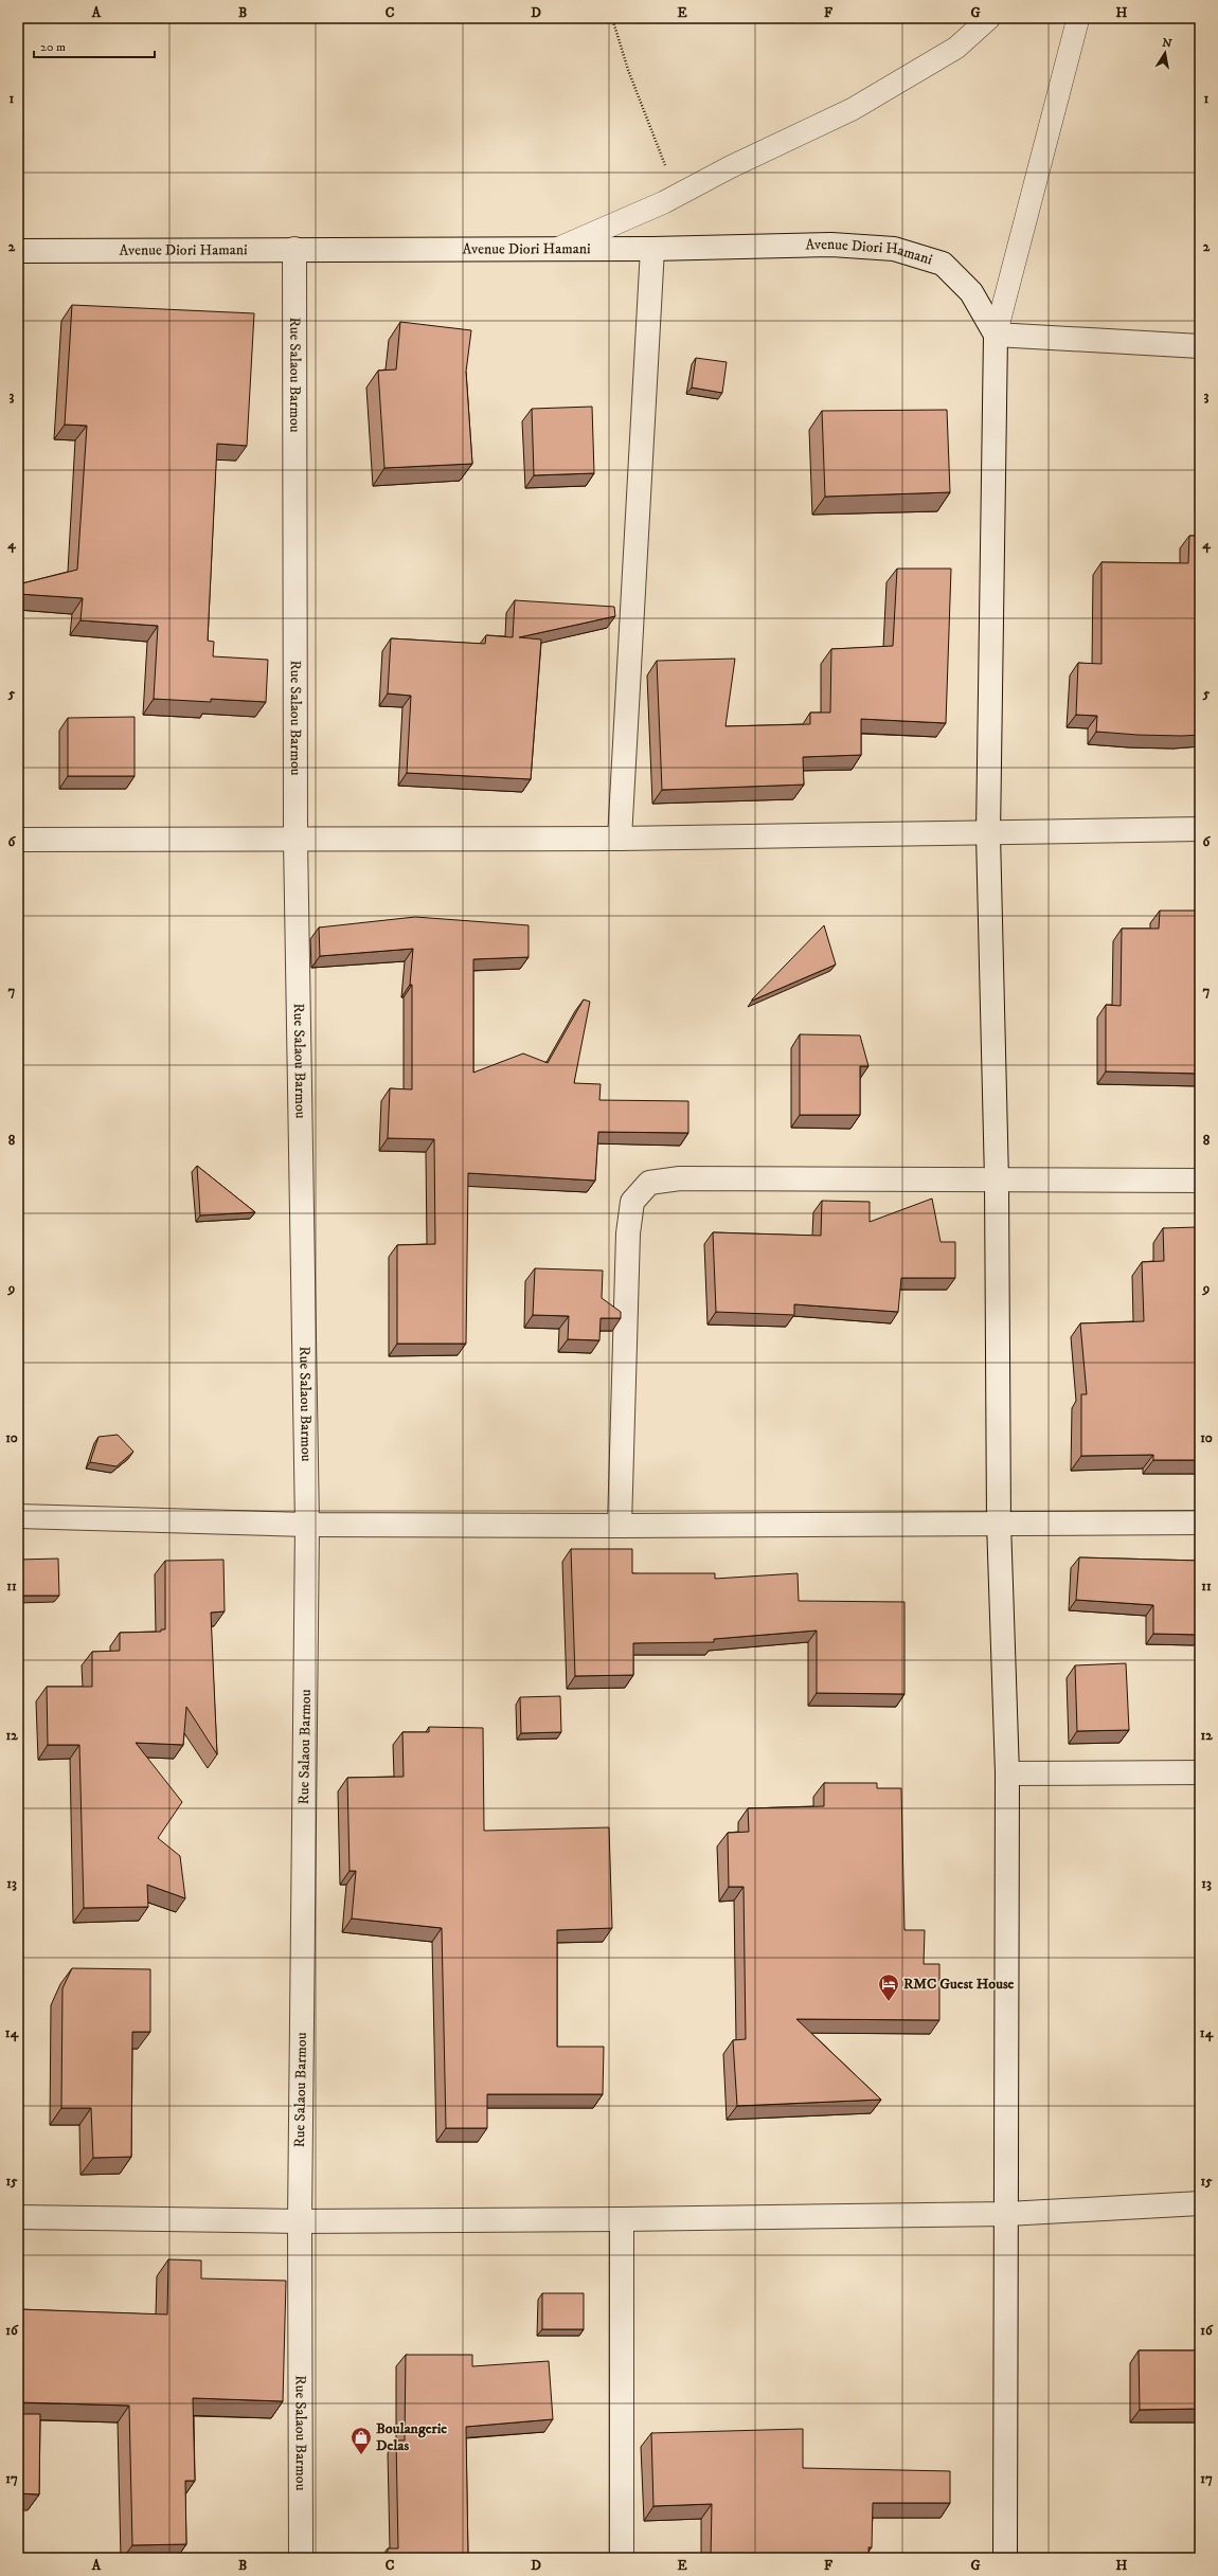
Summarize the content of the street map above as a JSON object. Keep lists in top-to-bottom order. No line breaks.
{"streets":{"street":["Avenue Diori Hamani","Rue Salaou Barmou"]},"crossings":[["Avenue Diori Hamani","Rue Salaou Barmou"]],"places":{"hotel":["RMC Guest House"],"shop":["Boulangerie Delas"]},"scale_bar":"20 m","north":"top","grid":{"columns":["A","B","C","D","E","F","G","H"],"rows":["1","2","3","4","5","6","7","8","9","10","11","12","13","14","15","16","17"]}}
